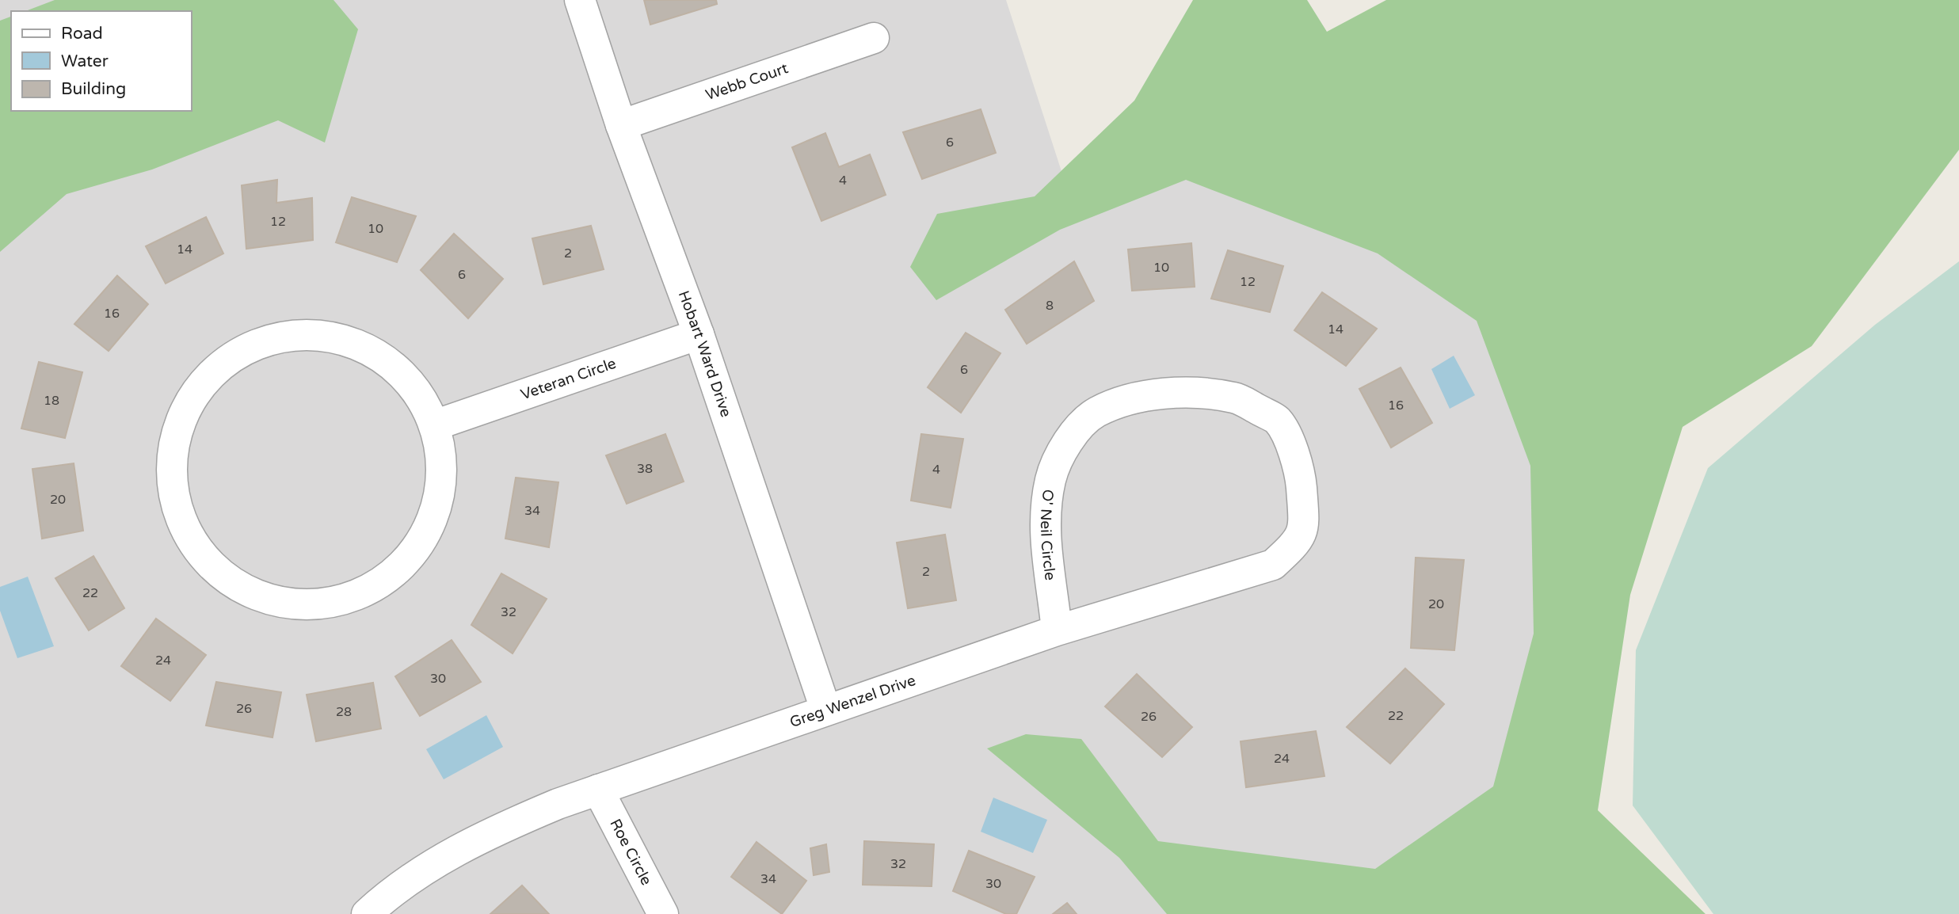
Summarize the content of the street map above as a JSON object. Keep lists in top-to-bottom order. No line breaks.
{"streets":{"street":["Webb Court","Hobart Ward Drive","Veteran Circle","O' Neil Circle","Greg Wenzel Drive","Roe Circle"]},"crossings":[["Webb Court","Hobart Ward Drive"],["Hobart Ward Drive","Veteran Circle"],["Hobart Ward Drive","Greg Wenzel Drive"],["O' Neil Circle","Greg Wenzel Drive"],["Greg Wenzel Drive","Roe Circle"]],"house_numbers":["6","4","12","10","14","2","10","6","12","8","16","14","6","18","16","38","4","20","34","2","22","20","32","24","30","26","28","22","26","24","32","34","30"],"legend":["Road","Water","Building"]}
